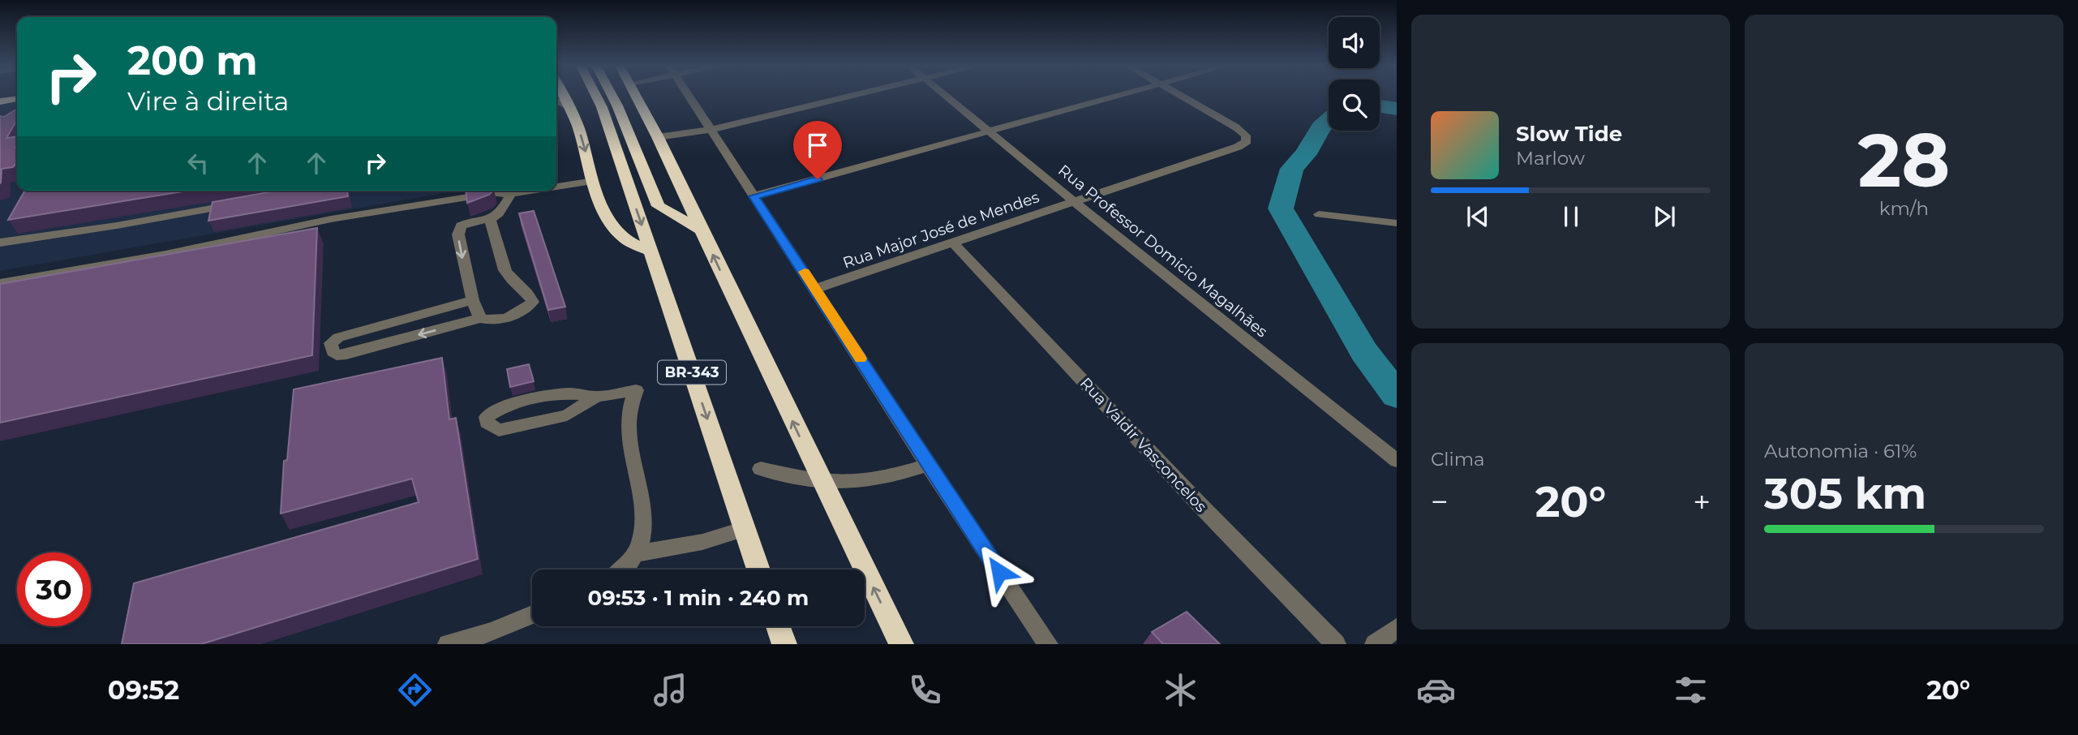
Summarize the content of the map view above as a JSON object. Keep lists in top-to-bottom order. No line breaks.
{"streets":{"highway":["BR-343"],"street":["Rua Major José de Mendes","Rua Professor Domicio Magalhães","Rua Valdir Vasconcelos"]},"crossings":[["Rua Major José de Mendes","Rua Professor Domicio Magalhães"],["Rua Major José de Mendes","Rua Valdir Vasconcelos"]],"page":{"tile":[["28","km/h"],"Clima",["Autonomia · 61%","305 km"]],"turn":["200 m","Vire à direita"],"song":["Slow Tide","Marlow"],"heat":["−","20°","+"],"limit":"30","trip":"09:53 · 1 min · 240 m","tabs":["09:52","20°"]}}
